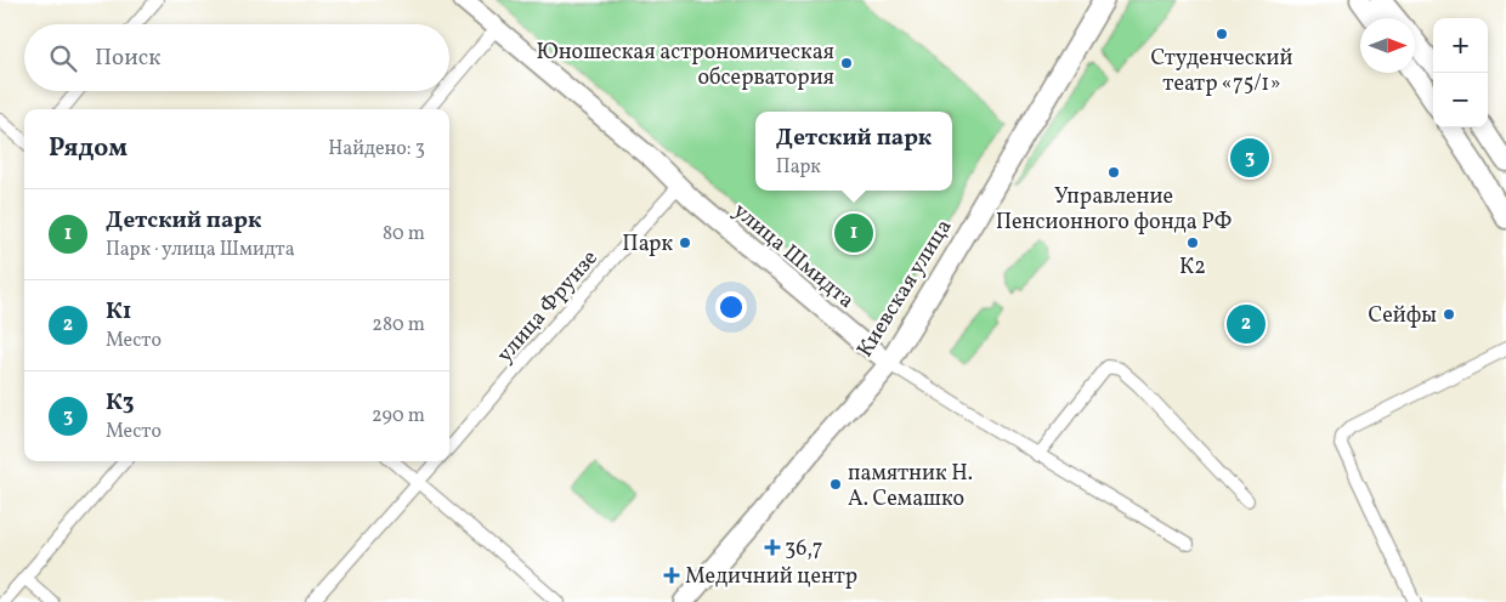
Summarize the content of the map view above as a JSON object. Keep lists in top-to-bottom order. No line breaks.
{"streets":{"main road":["улица Шмидта","Киевская улица"],"street":["улица Фрунзе"]},"crossings":[["улица Шмидта","Киевская улица"],["улица Шмидта","улица Фрунзе"]],"places":{"other":["Студенческий театр «75/1»","Юношеская астрономическая обсерватория","Управление Пенсионного фонда РФ","Парк","К2","Сейфы","памятник Н. А. Семашко"],"health":["36,7","Медичний центр"]},"north":"right","page":{"map_buttons":["+","−"],"search":"Поиск","heading":["Рядом","Найдено: 3"],"popup":["Детский парк","Парк"],"pins":["3","1","2"],"list":[{"mark":"1","name":"Детский парк","note":"Парк · улица Шмидта","value":"80 m"},{"mark":"2","name":"К1","note":"Место","value":"280 m"},{"mark":"3","name":"К3","note":"Место","value":"290 m"}]}}
